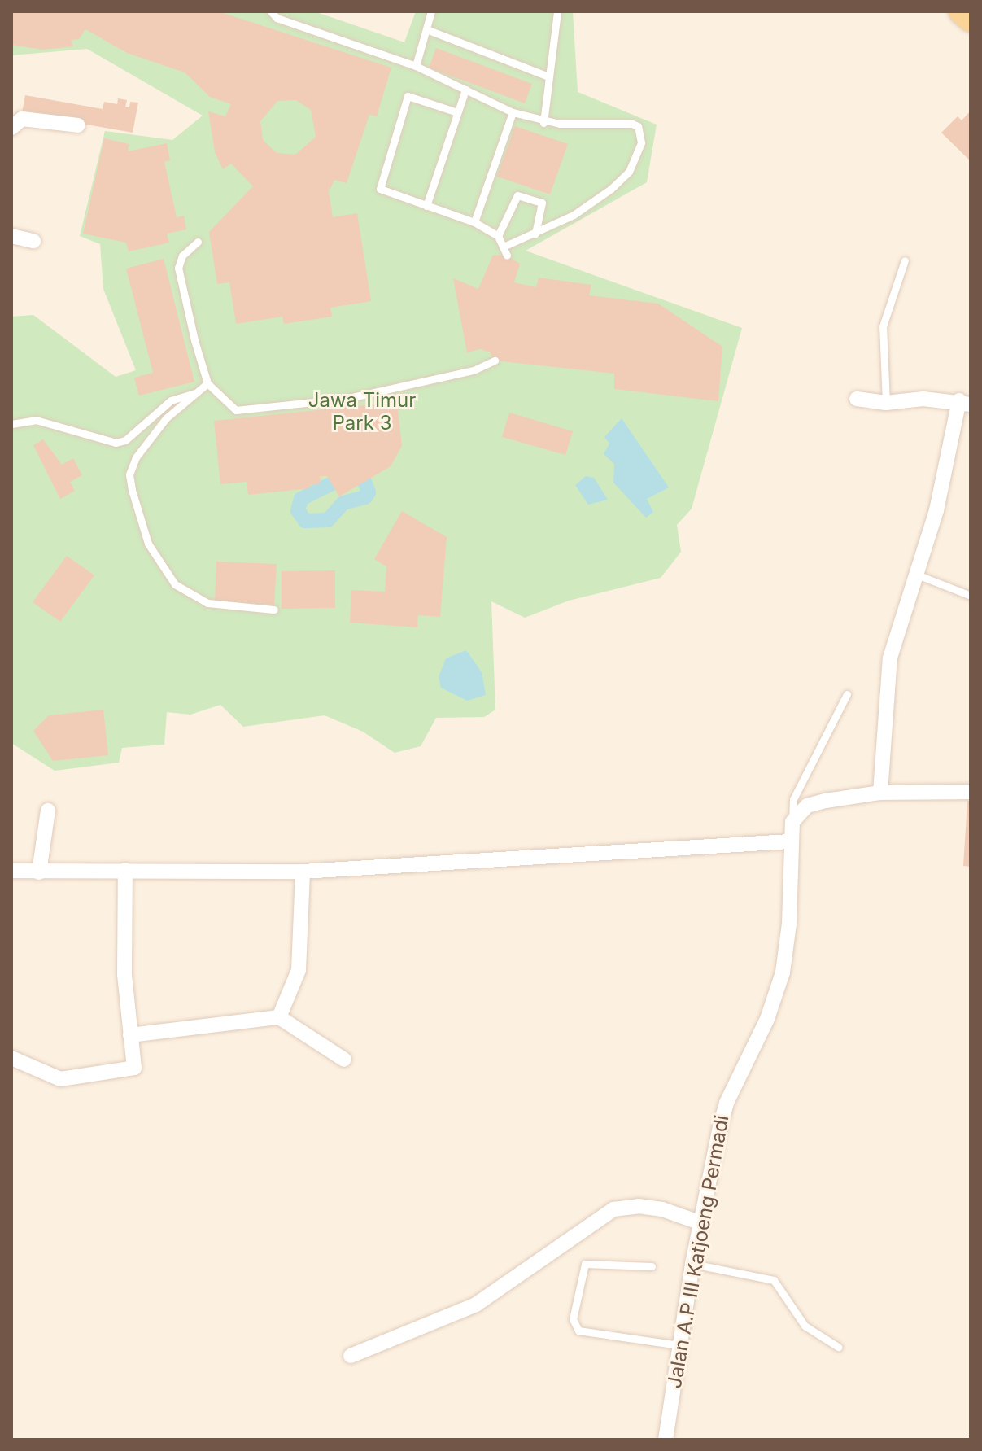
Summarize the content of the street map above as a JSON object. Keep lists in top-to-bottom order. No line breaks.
{"streets":{"street":["Jalan A.P III Katjoeng Permadi"]},"parks":["Jawa Timur Park 3"]}
